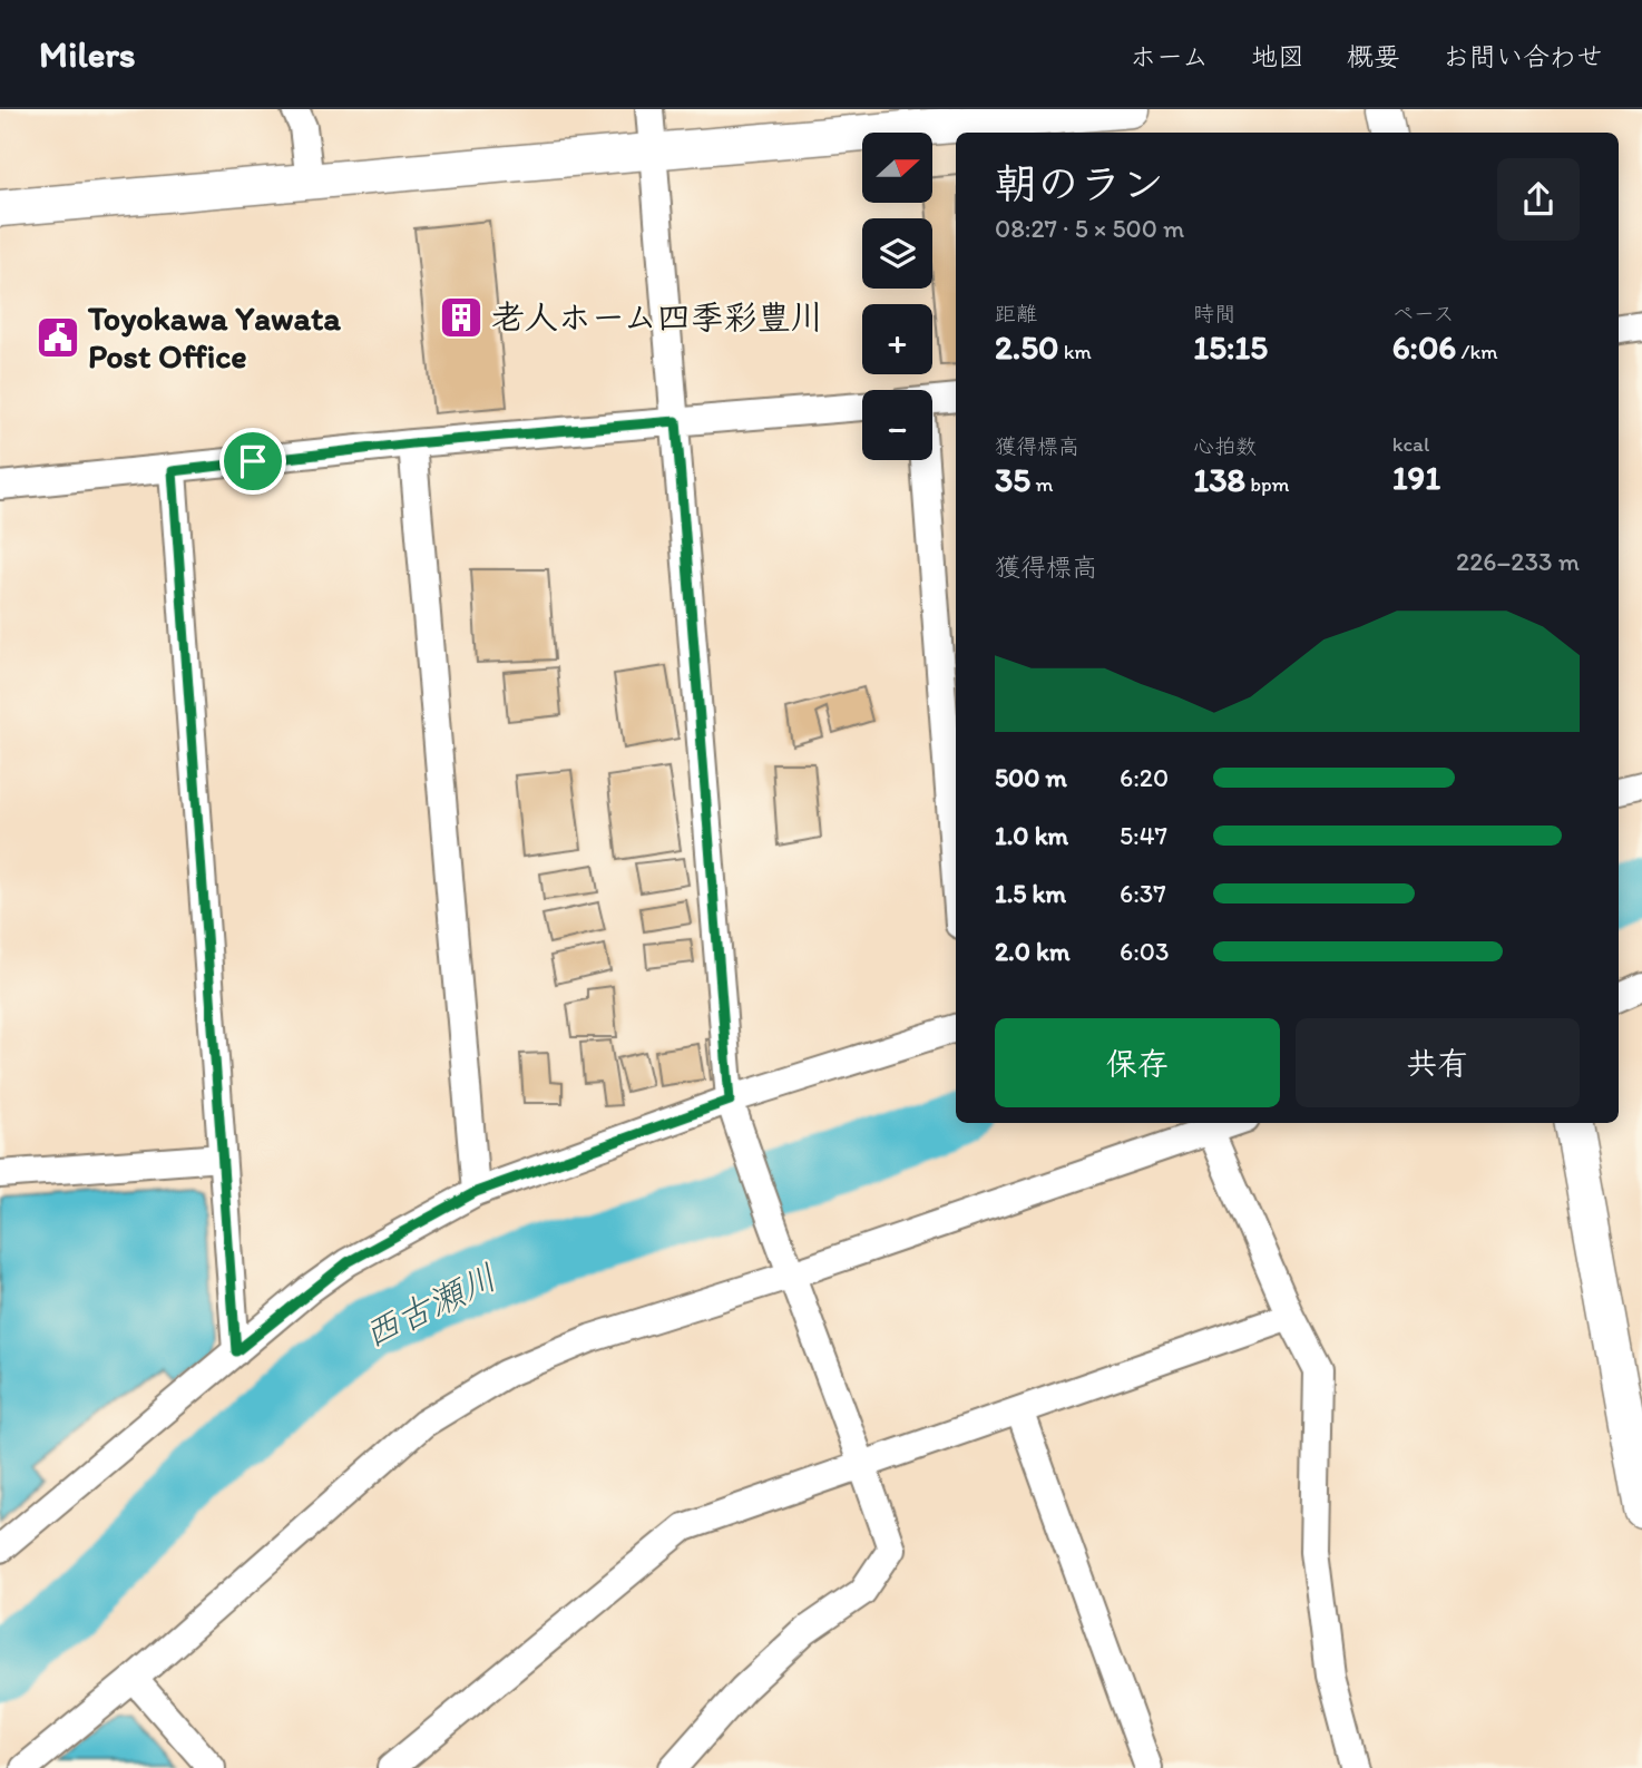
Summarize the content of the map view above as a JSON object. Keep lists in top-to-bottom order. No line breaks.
{"water":["西古瀬川"],"places":{"building":["老人ホーム四季彩豊川"],"public building":["Toyokawa Yawata Post Office"]},"north":"right","page":{"header":"Milers","nav":["ホーム","地図","概要","お問い合わせ"],"map_buttons":["+","−"],"heading":["朝のラン","08:27 · 5 × 500 m"],"stats":[["距離","2.50 km"],["時間","15:15"],["ペース","6:06 /km"],["獲得標高","35 m"],["心拍数","138 bpm"],["kcal","191"]],"chart":["獲得標高","226–233 m"],"list":[{"name":"500 m","note":"6:20"},{"name":"1.0 km","note":"5:47"},{"name":"1.5 km","note":"6:37"},{"name":"2.0 km","note":"6:03"}],"buttons":["保存","共有"]}}
